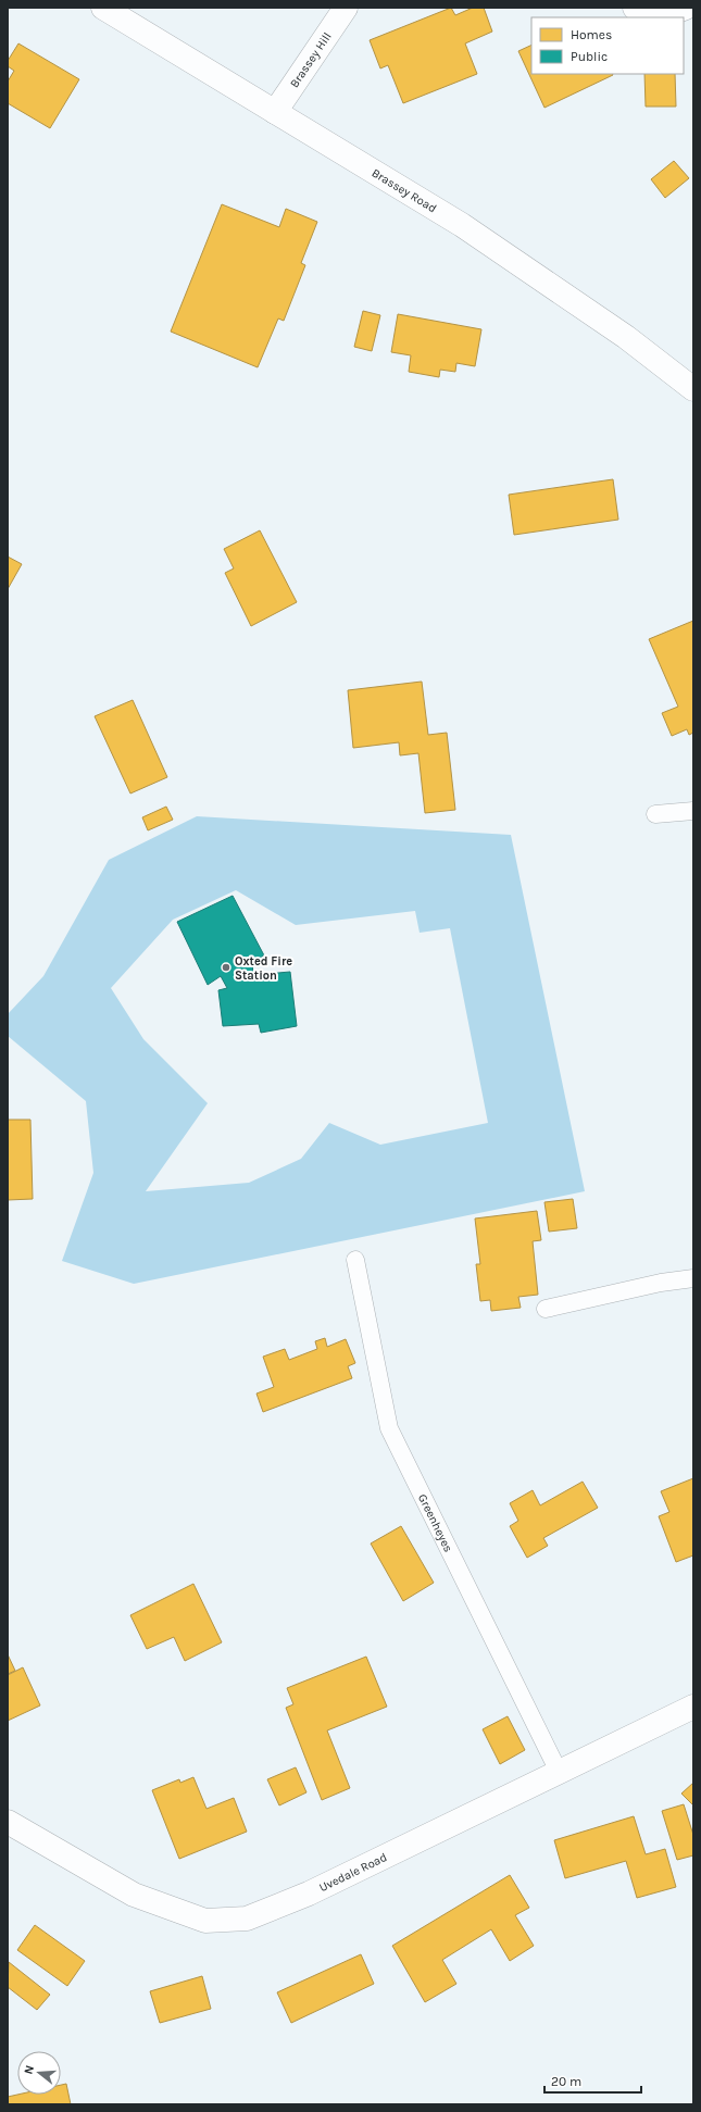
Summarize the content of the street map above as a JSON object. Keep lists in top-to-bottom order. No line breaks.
{"streets":{"street":["Brassey Hill","Brassey Road","Uvedale Road"],"lane":["Greenheyes"]},"crossings":[["Brassey Hill","Brassey Road"],["Greenheyes","Uvedale Road"]],"places":["Oxted Fire Station"],"legend":["Homes","Public"],"scale_bar":"20 m","north":"left"}
